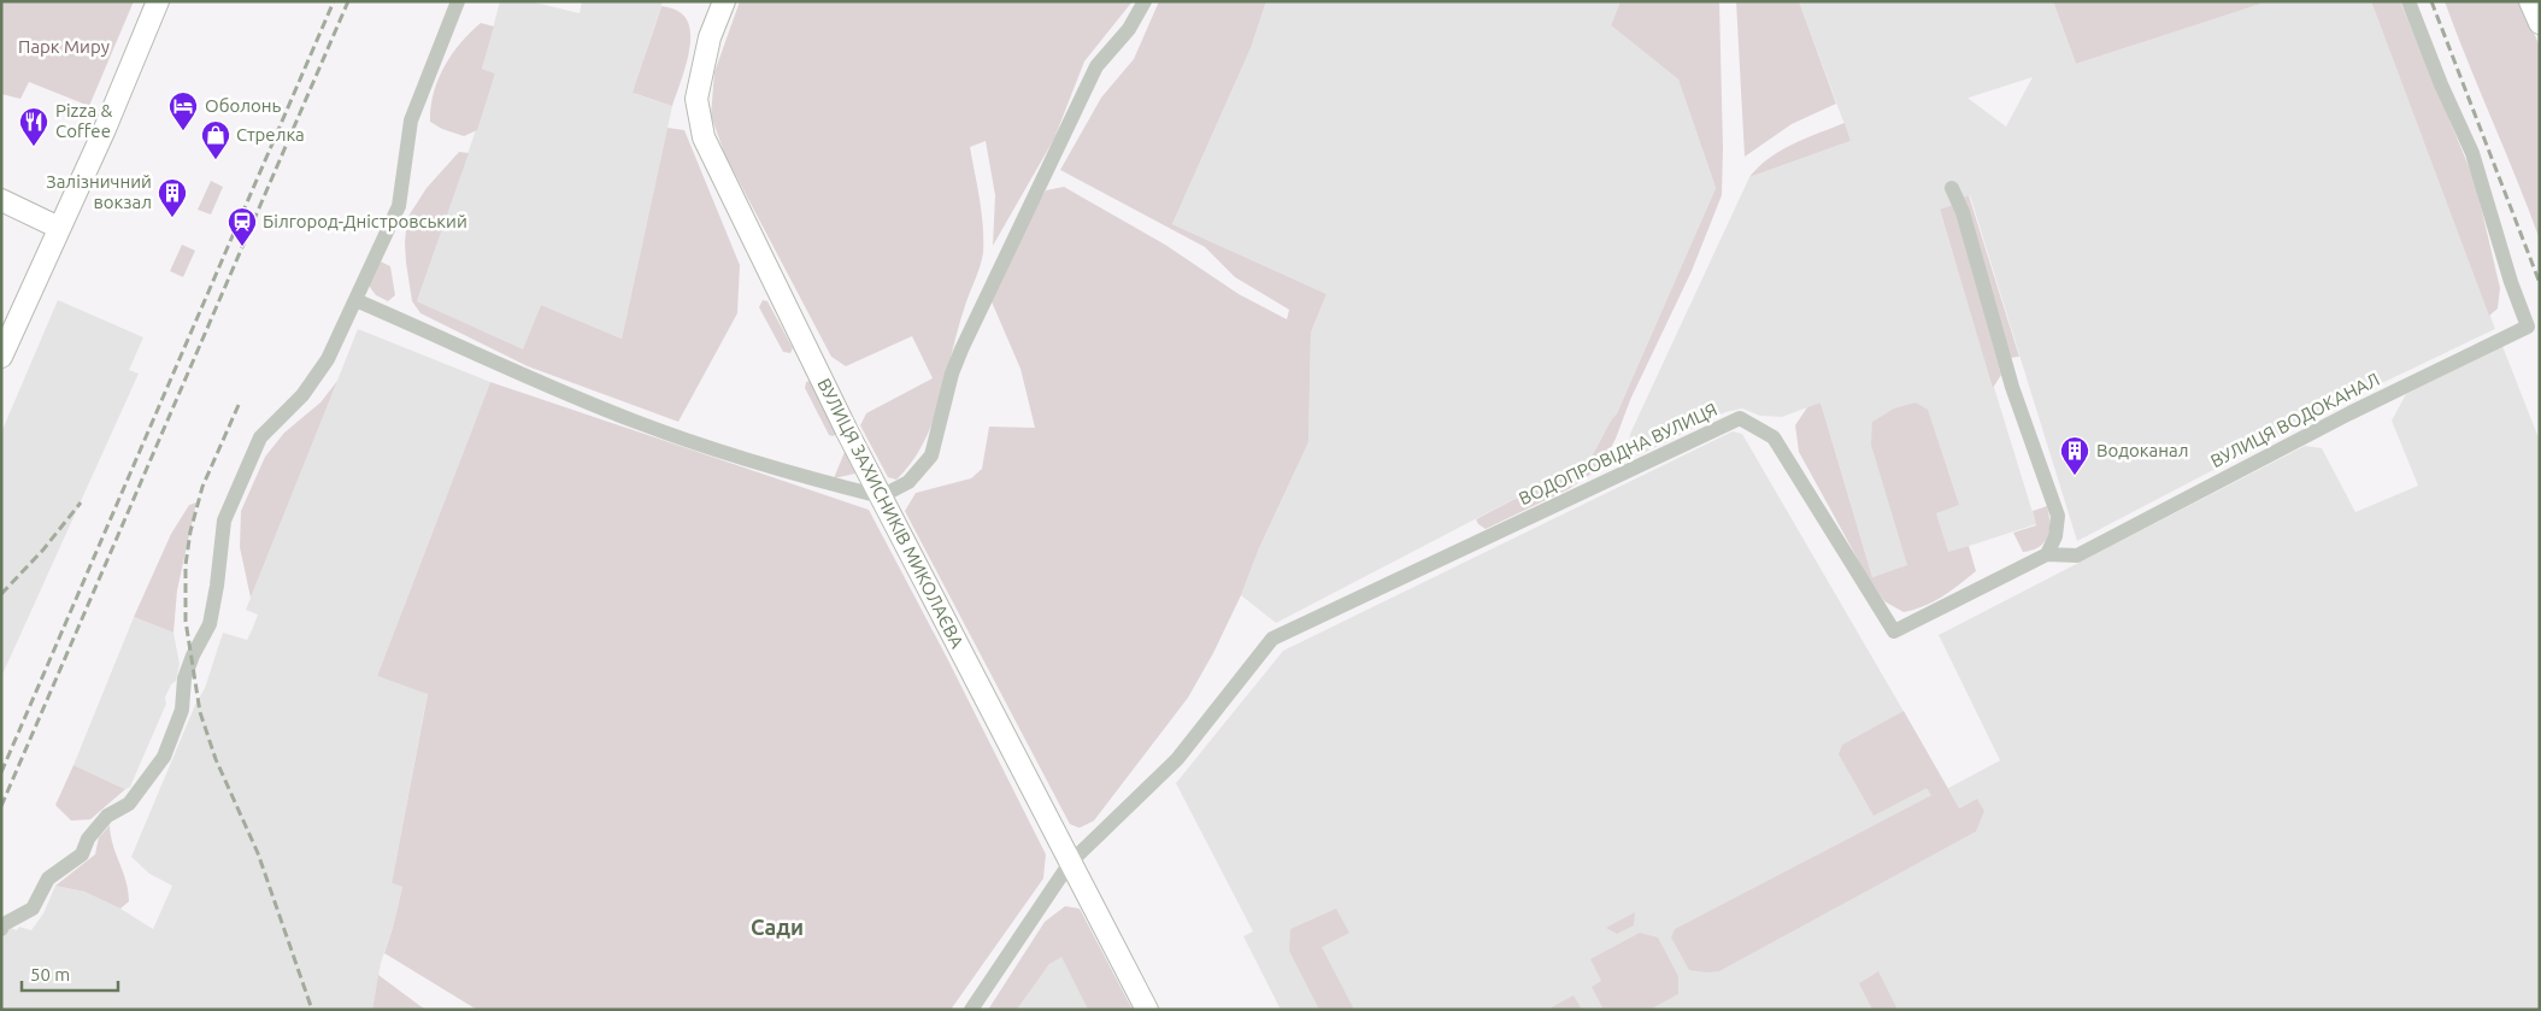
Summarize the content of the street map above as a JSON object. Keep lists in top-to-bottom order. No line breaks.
{"streets":{"street":["ВУЛИЦЯ ВОДОКАНАЛ","ВОДОПРОВІДНА ВУЛИЦЯ","ВУЛИЦЯ ЗАХИСНИКІВ МИКОЛАЄВА"]},"crossings":[["ВУЛИЦЯ ВОДОКАНАЛ","ВОДОПРОВІДНА ВУЛИЦЯ"],["ВОДОПРОВІДНА ВУЛИЦЯ","ВУЛИЦЯ ЗАХИСНИКІВ МИКОЛАЄВА"]],"districts":["Сади"],"parks":["Парк Миру"],"places":{"hotel":["Оболонь"],"restaurant":["Pizza & Coffee"],"shop":["Стрелка"],"building":["Залізничний вокзал","Водоканал"],"station":["Білгород-Дністровський"]},"scale_bar":"50 m"}
